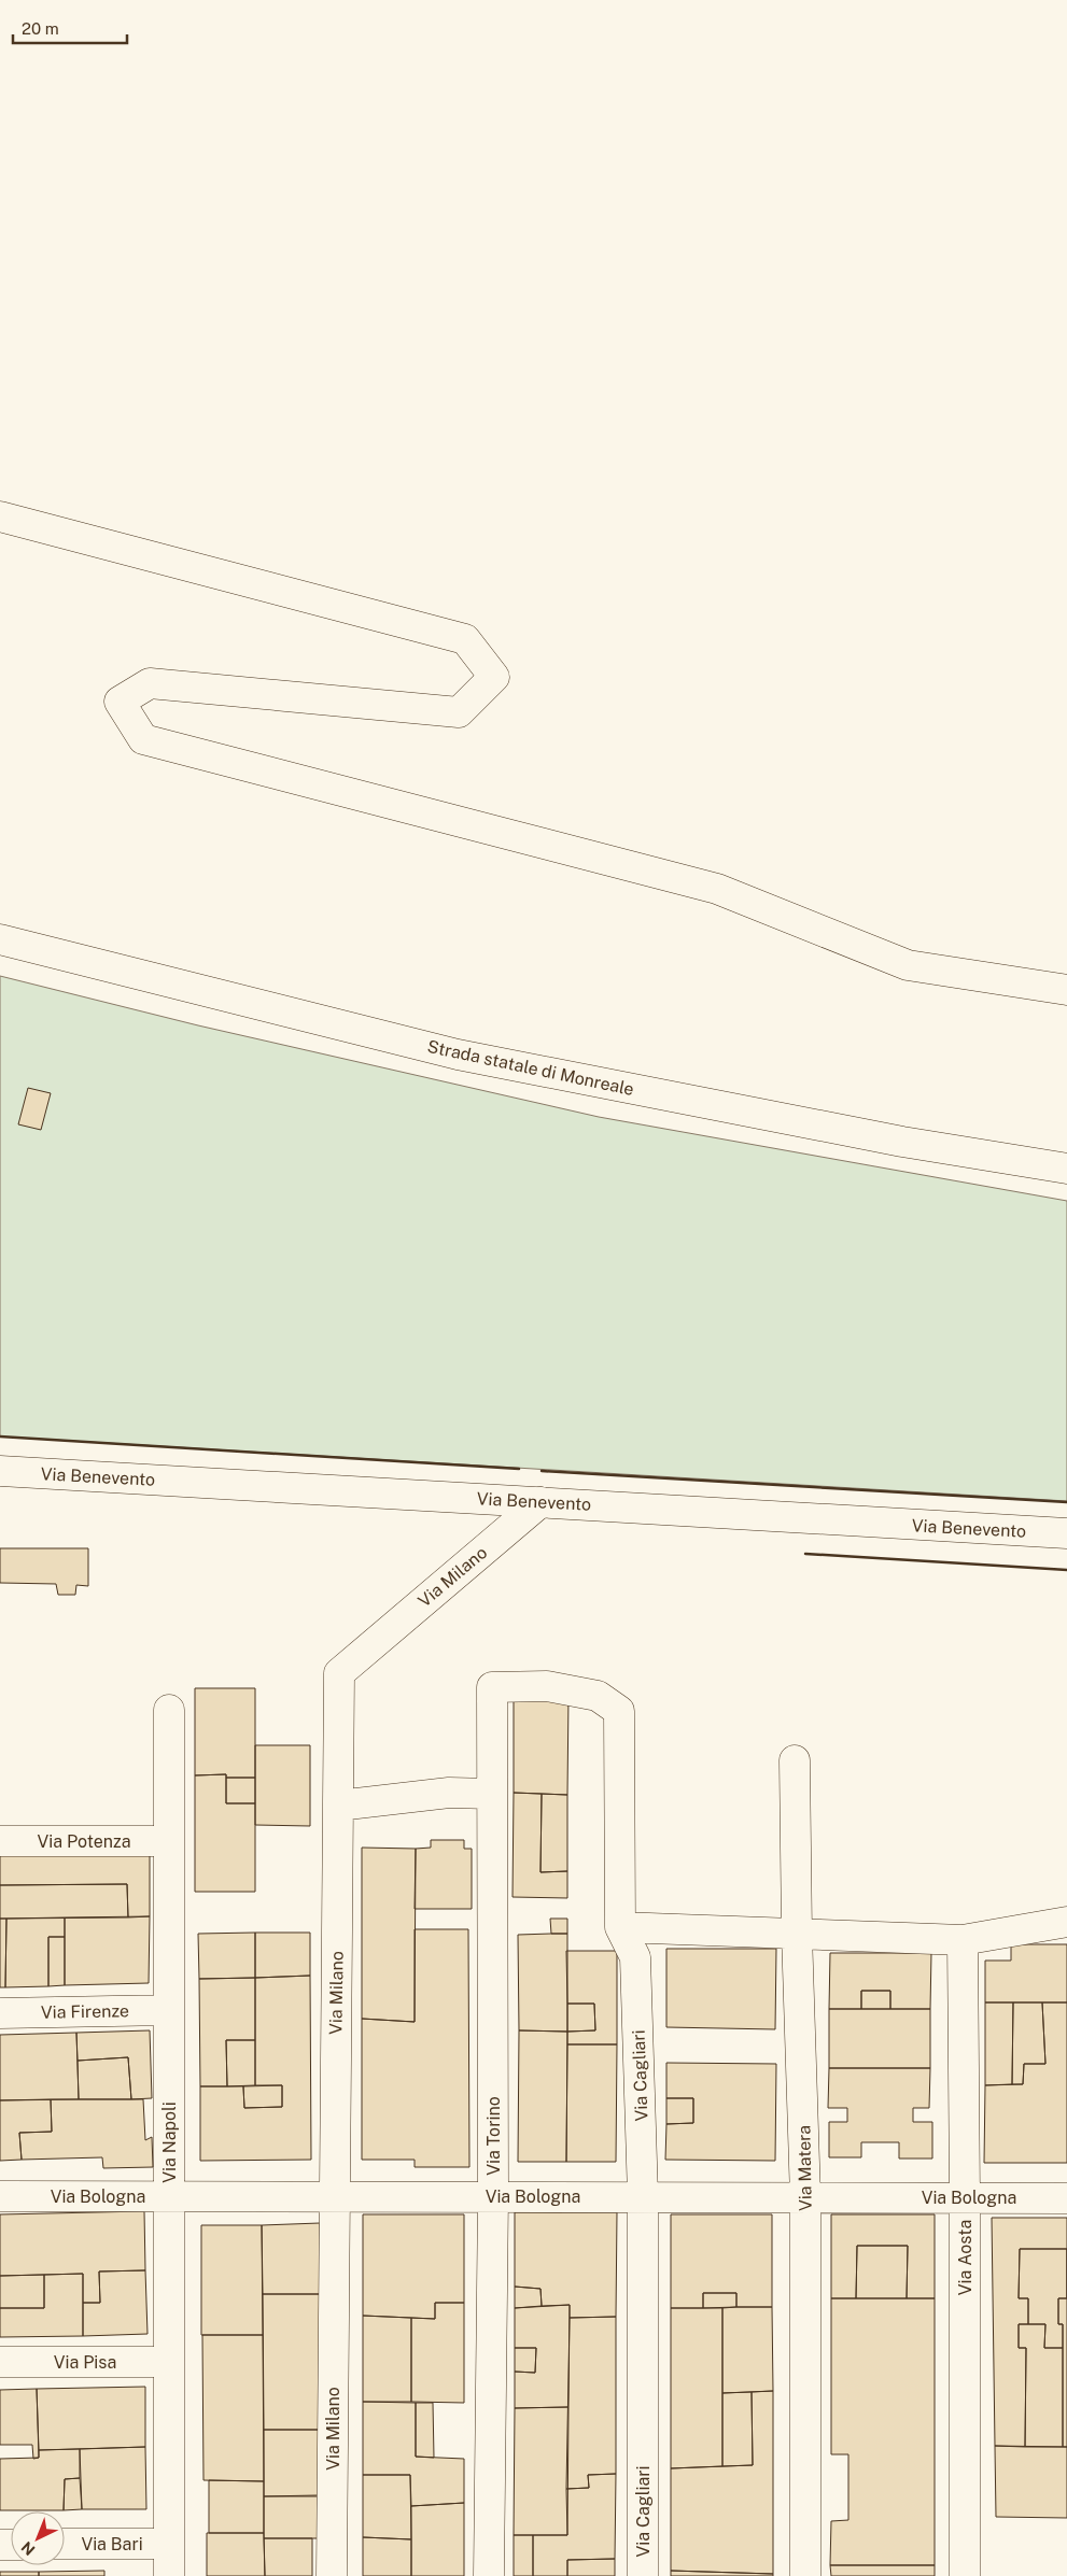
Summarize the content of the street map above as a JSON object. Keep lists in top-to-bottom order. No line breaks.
{"streets":{"street":["Strada statale di Monreale","Via Benevento","Via Milano","Via Potenza","Via Firenze","Via Cagliari","Via Torino","Via Napoli","Via Matera","Via Bologna","Via Aosta","Via Pisa","Via Bari"]},"crossings":[["Via Benevento","Via Milano"],["Via Milano","Via Bologna"],["Via Potenza","Via Napoli"],["Via Firenze","Via Napoli"],["Via Cagliari","Via Torino"],["Via Cagliari","Via Bologna"],["Via Torino","Via Bologna"],["Via Napoli","Via Bologna"],["Via Napoli","Via Pisa"],["Via Napoli","Via Bari"],["Via Matera","Via Bologna"],["Via Bologna","Via Aosta"]],"scale_bar":"20 m","north":"bottom left"}
